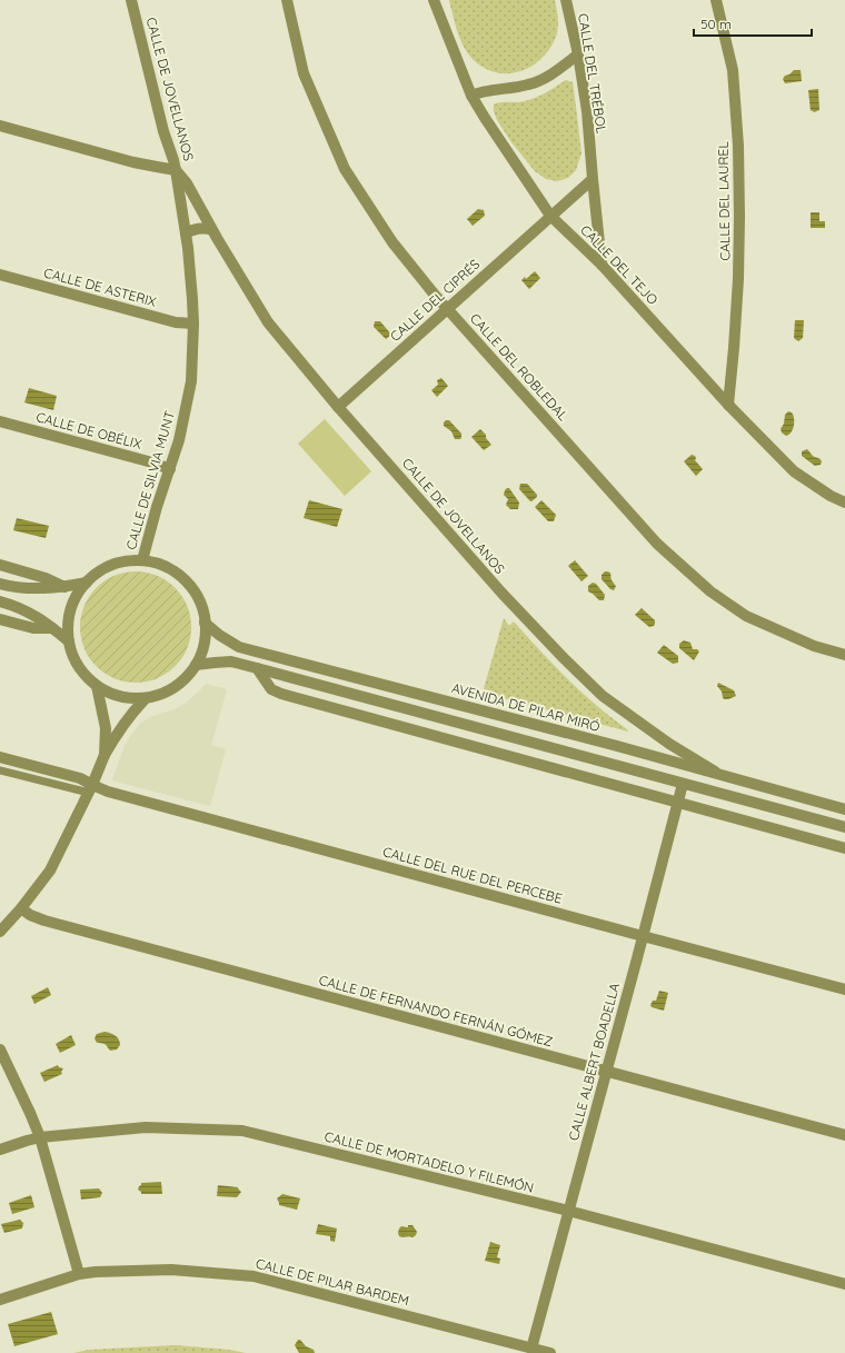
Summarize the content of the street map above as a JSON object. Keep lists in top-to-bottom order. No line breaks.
{"streets":{"street":["CALLE DEL TRÉBOL","CALLE DE JOVELLANOS","CALLE DEL LAUREL","CALLE DEL TEJO","CALLE DE ASTERIX","CALLE DEL CIPRÉS","CALLE DEL ROBLEDAL","CALLE DE OBÉLIX","CALLE DE SILVIA MUNT","AVENIDA DE PILAR MIRÓ","CALLE DEL RUE DEL PERCEBE","CALLE DE FERNANDO FERNÁN GÓMEZ","CALLE ALBERT BOADELLA","CALLE DE MORTADELO Y FILEMÓN","CALLE DE PILAR BARDEM"]},"crossings":[["CALLE DEL TRÉBOL","CALLE DEL TEJO"],["CALLE DE JOVELLANOS","CALLE DEL CIPRÉS"],["CALLE DE JOVELLANOS","CALLE DE SILVIA MUNT"],["CALLE DE JOVELLANOS","AVENIDA DE PILAR MIRÓ"],["CALLE DEL LAUREL","CALLE DEL TEJO"],["CALLE DEL TEJO","CALLE DEL CIPRÉS"],["CALLE DE ASTERIX","CALLE DE SILVIA MUNT"],["CALLE DEL CIPRÉS","CALLE DEL ROBLEDAL"],["CALLE DE OBÉLIX","CALLE DE SILVIA MUNT"],["CALLE DE SILVIA MUNT","AVENIDA DE PILAR MIRÓ"],["CALLE DEL RUE DEL PERCEBE","CALLE ALBERT BOADELLA"],["CALLE DE FERNANDO FERNÁN GÓMEZ","CALLE ALBERT BOADELLA"],["CALLE ALBERT BOADELLA","CALLE DE MORTADELO Y FILEMÓN"],["CALLE ALBERT BOADELLA","CALLE DE PILAR BARDEM"]],"scale_bar":"50 m"}
